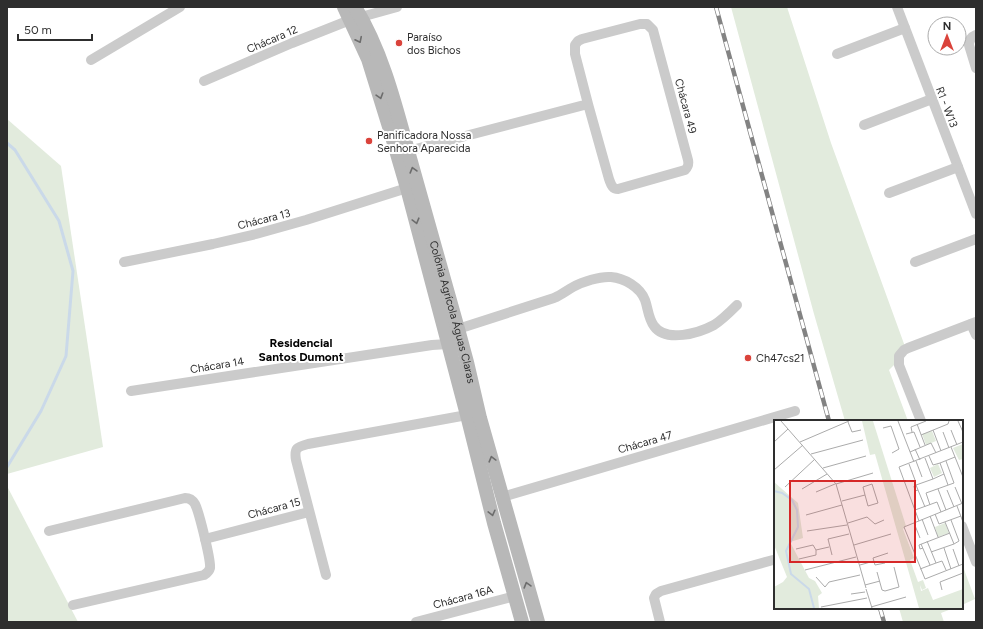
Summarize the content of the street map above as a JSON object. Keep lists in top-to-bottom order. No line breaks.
{"streets":{"main road":["Colônia Agrícola Águas Claras"],"street":["Chácara 12","Chácara 49","R1 - W13","Chácara 13","Chácara 14","Chácara 47","Chácara 15","Chácara 16A"]},"crossings":[["Chácara 12","Colônia Agrícola Águas Claras"],["Chácara 13","Colônia Agrícola Águas Claras"],["Colônia Agrícola Águas Claras","Chácara 14"],["Colônia Agrícola Águas Claras","Chácara 47"],["Colônia Agrícola Águas Claras","Chácara 15"],["Colônia Agrícola Águas Claras","Chácara 16A"]],"districts":["Residencial Santos Dumont"],"places":["Paraíso dos Bichos","Panificadora Nossa Senhora Aparecida","Ch47cs21"],"scale_bar":"50 m","north":"top"}
